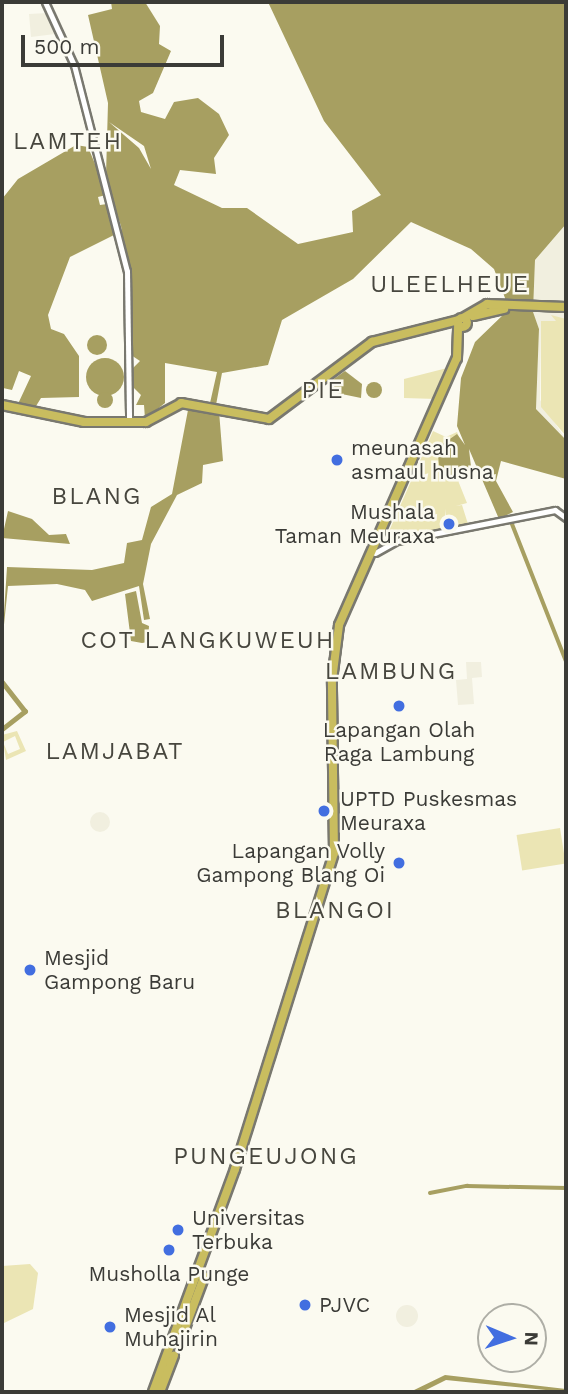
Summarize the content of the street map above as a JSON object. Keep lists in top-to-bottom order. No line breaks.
{"districts":["LAMTEH","ULEELHEUE","PIE","BLANG","COT LANGKUWEUH","LAMBUNG","LAMJABAT","BLANGOI","PUNGEUJONG"],"places":["meunasah asmaul husna","Mushala Taman Meuraxa","Lapangan Olah Raga Lambung","UPTD Puskesmas Meuraxa","Lapangan Volly Gampong Blang Oi","Mesjid Gampong Baru","Universitas Terbuka","Musholla Punge","PJVC","Mesjid Al Muhajirin"],"scale_bar":"500 m","north":"right"}
